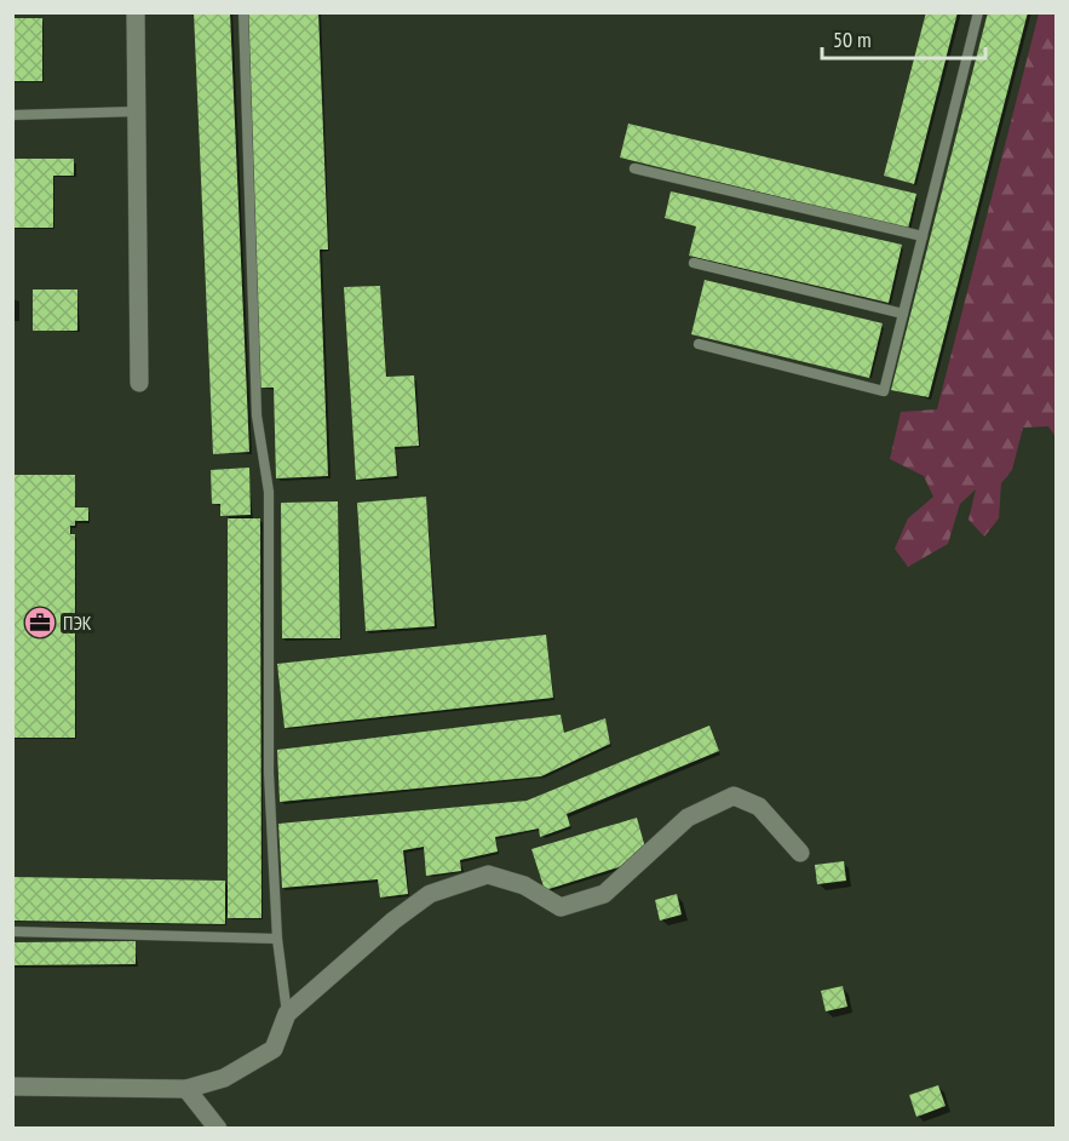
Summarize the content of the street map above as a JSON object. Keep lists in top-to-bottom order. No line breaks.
{"places":{"office":["ПЭК"]},"scale_bar":"50 m"}
